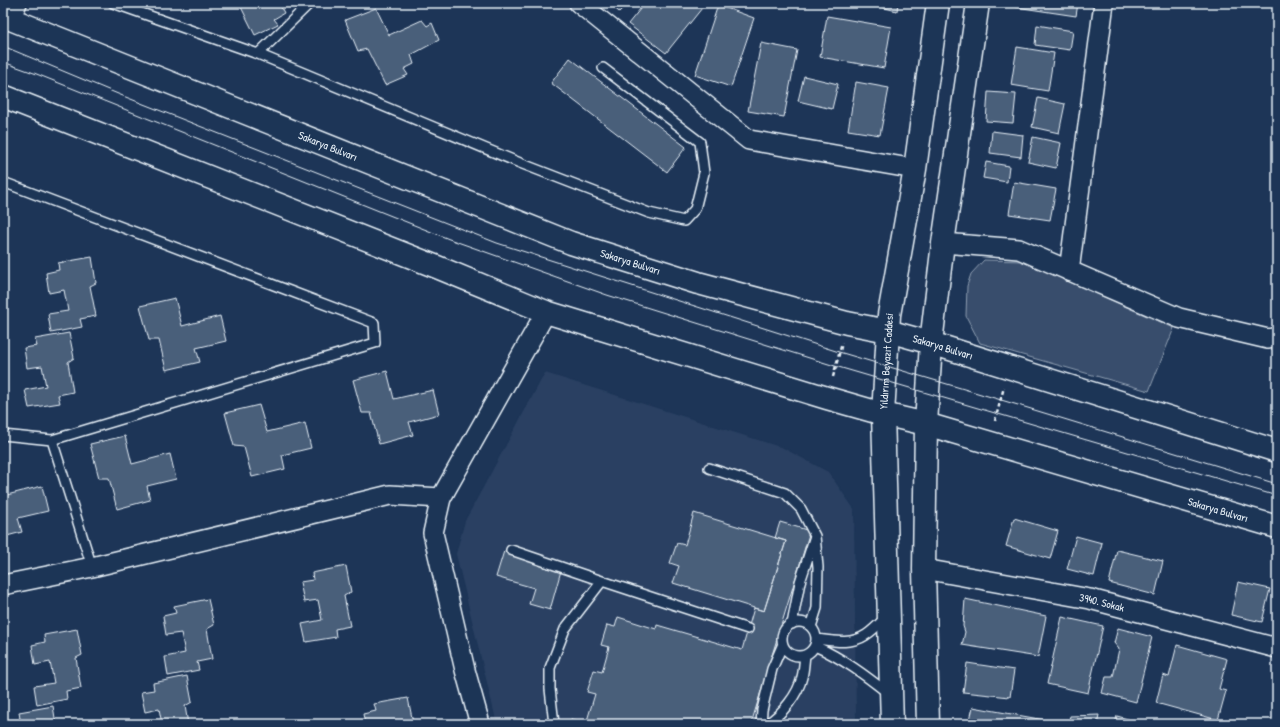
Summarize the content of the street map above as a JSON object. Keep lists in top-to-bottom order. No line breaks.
{"streets":{"main road":["Sakarya Bulvarı","Yıldırım Beyazıt Caddesi"],"street":["3940. Sokak"]},"crossings":[["Sakarya Bulvarı","Yıldırım Beyazıt Caddesi"]]}
